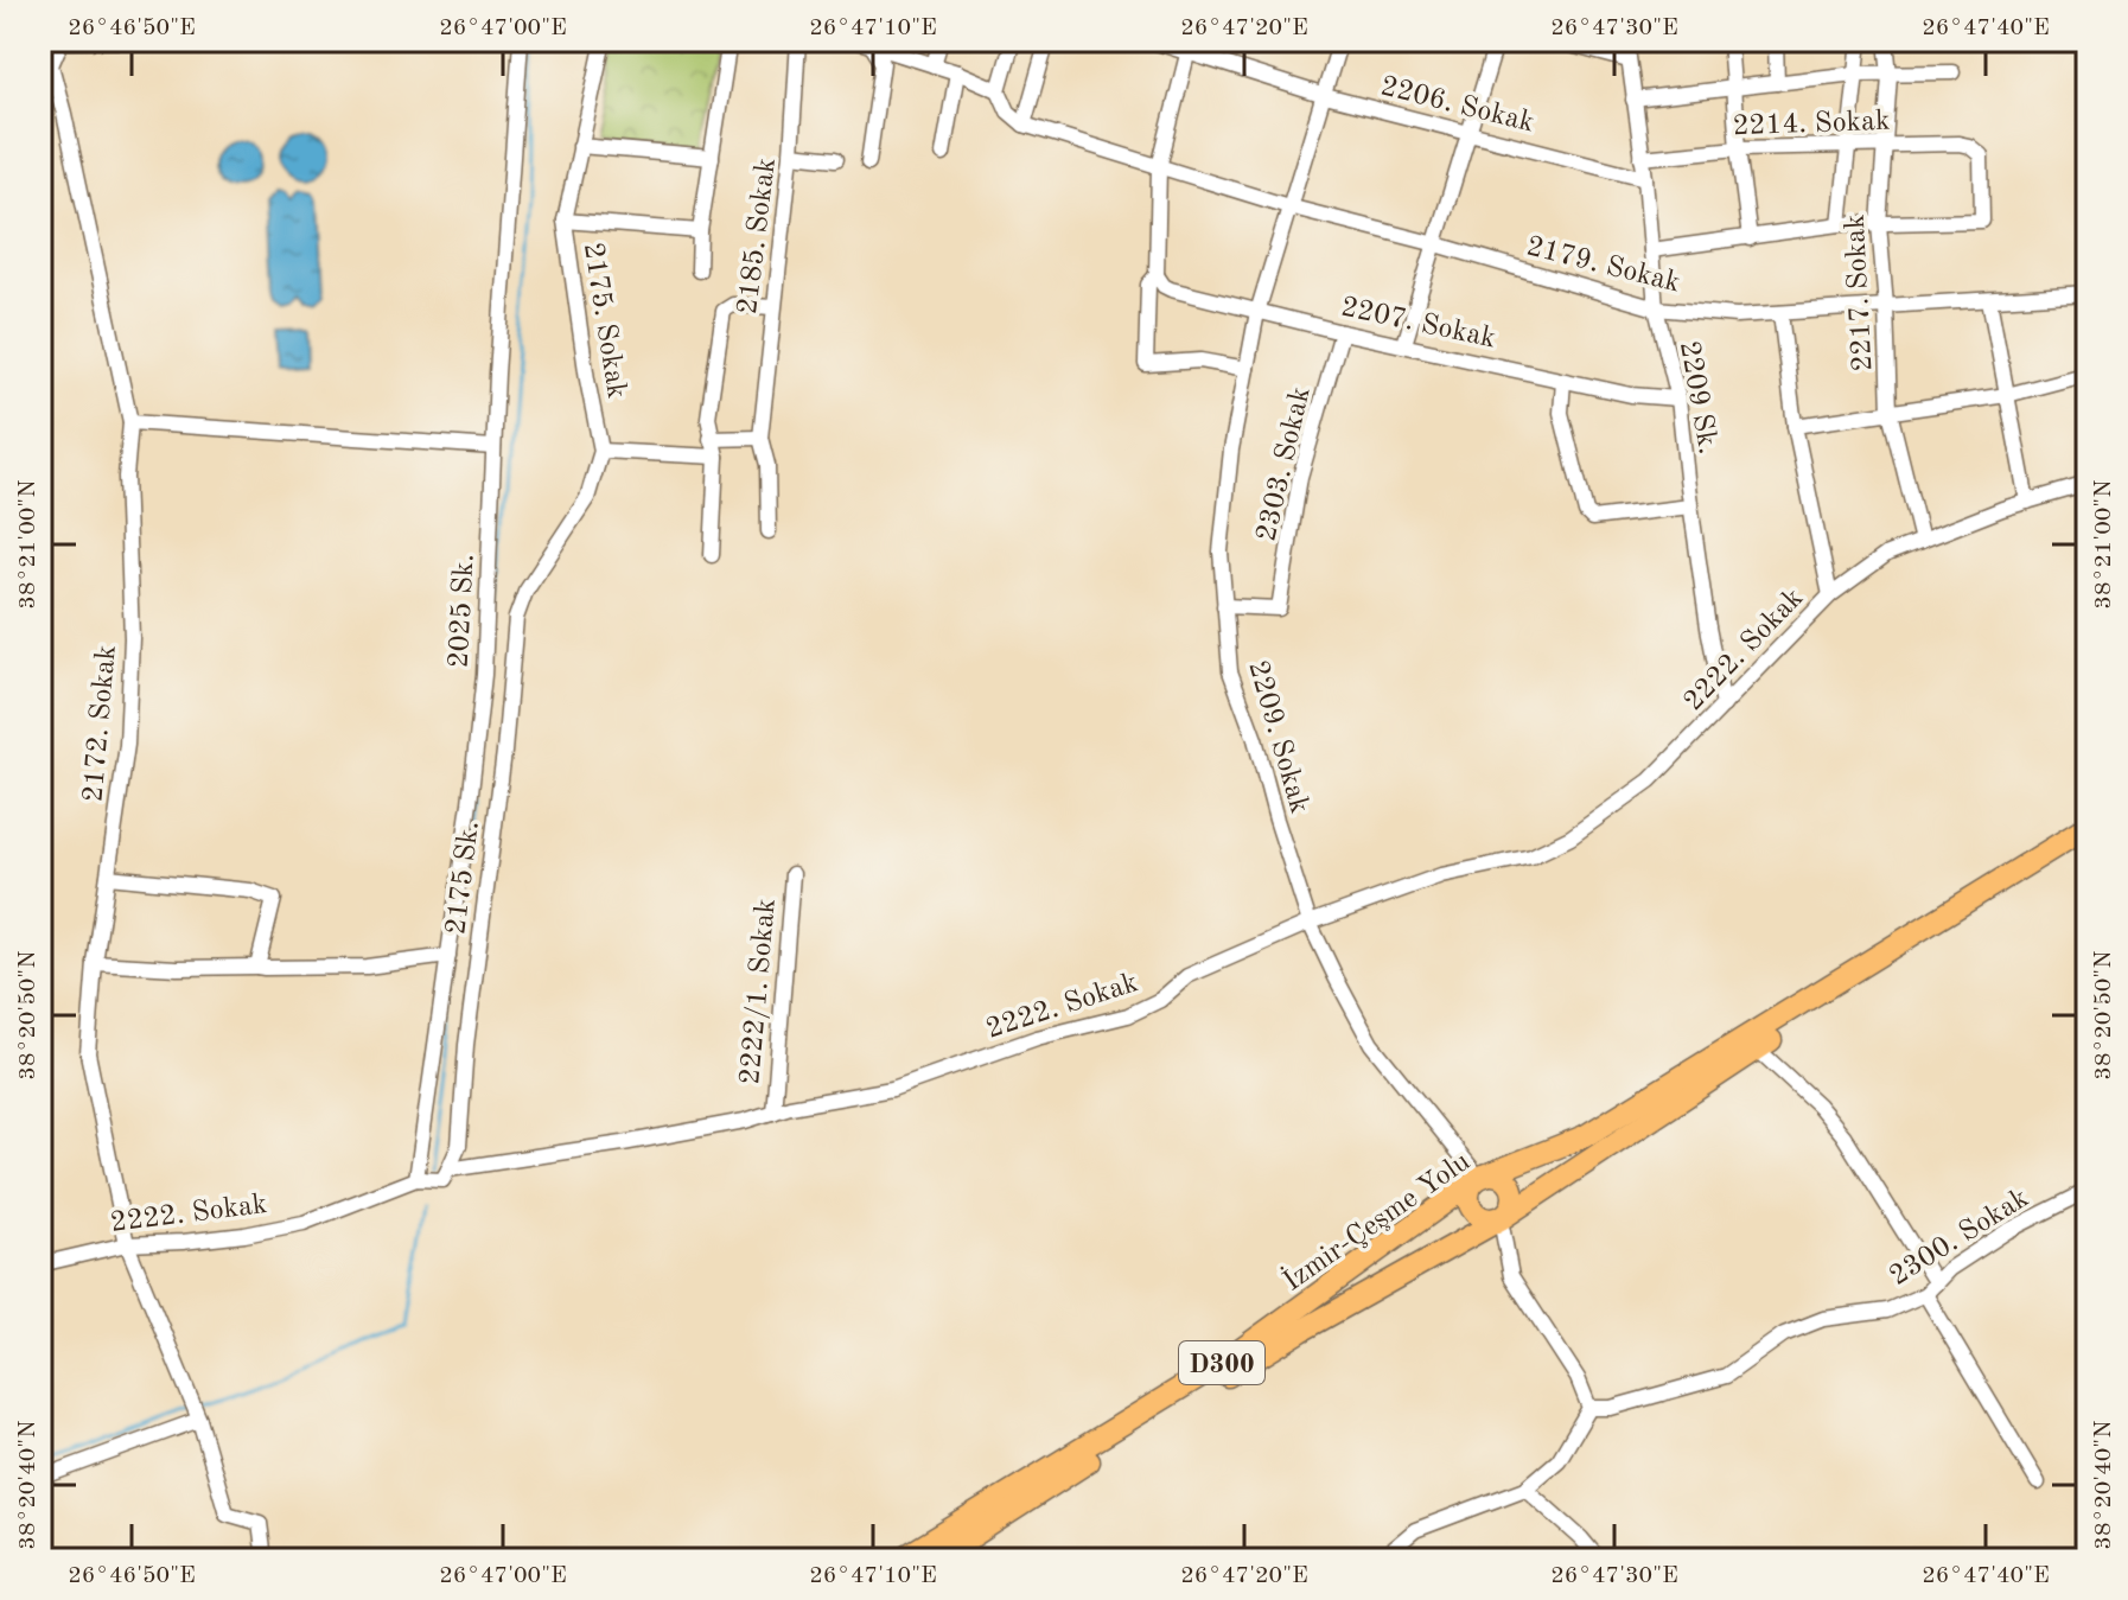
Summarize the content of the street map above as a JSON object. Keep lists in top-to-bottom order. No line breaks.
{"streets":{"highway":["İzmir-Çeşme Yolu","D300"],"street":["2206. Sokak","2214. Sokak","2185. Sokak","2179. Sokak","2217. Sokak","2175. Sokak","2207. Sokak","2209 Sk.","2303. Sokak","2025 Sk.","2222. Sokak","2172. Sokak","2209. Sokak","2175 Sk.","2222/1. Sokak","2300. Sokak"]},"crossings":[["2206. Sokak","2209 Sk."],["2206. Sokak","2209. Sokak"],["2214. Sokak","2217. Sokak"],["2214. Sokak","2209 Sk."],["2179. Sokak","2217. Sokak"],["2179. Sokak","2209 Sk."],["2179. Sokak","2209. Sokak"],["2217. Sokak","2222. Sokak"],["2175. Sokak","2175 Sk."],["2207. Sokak","2209 Sk."],["2207. Sokak","2303. Sokak"],["2207. Sokak","2209. Sokak"],["2209 Sk.","2222. Sokak"],["2303. Sokak","2209. Sokak"],["2025 Sk.","2222. Sokak"],["2222. Sokak","2172. Sokak"],["2222. Sokak","2209. Sokak"],["2222. Sokak","2175 Sk."],["2222. Sokak","2222/1. Sokak"],["2209. Sokak","İzmir-Çeşme Yolu"]],"coordinates":["26°46'50\"E","26°47'00\"E","26°47'10\"E","26°47'20\"E","26°47'30\"E","26°47'40\"E","38°21'00\"N","38°20'50\"N","38°20'40\"N"]}
